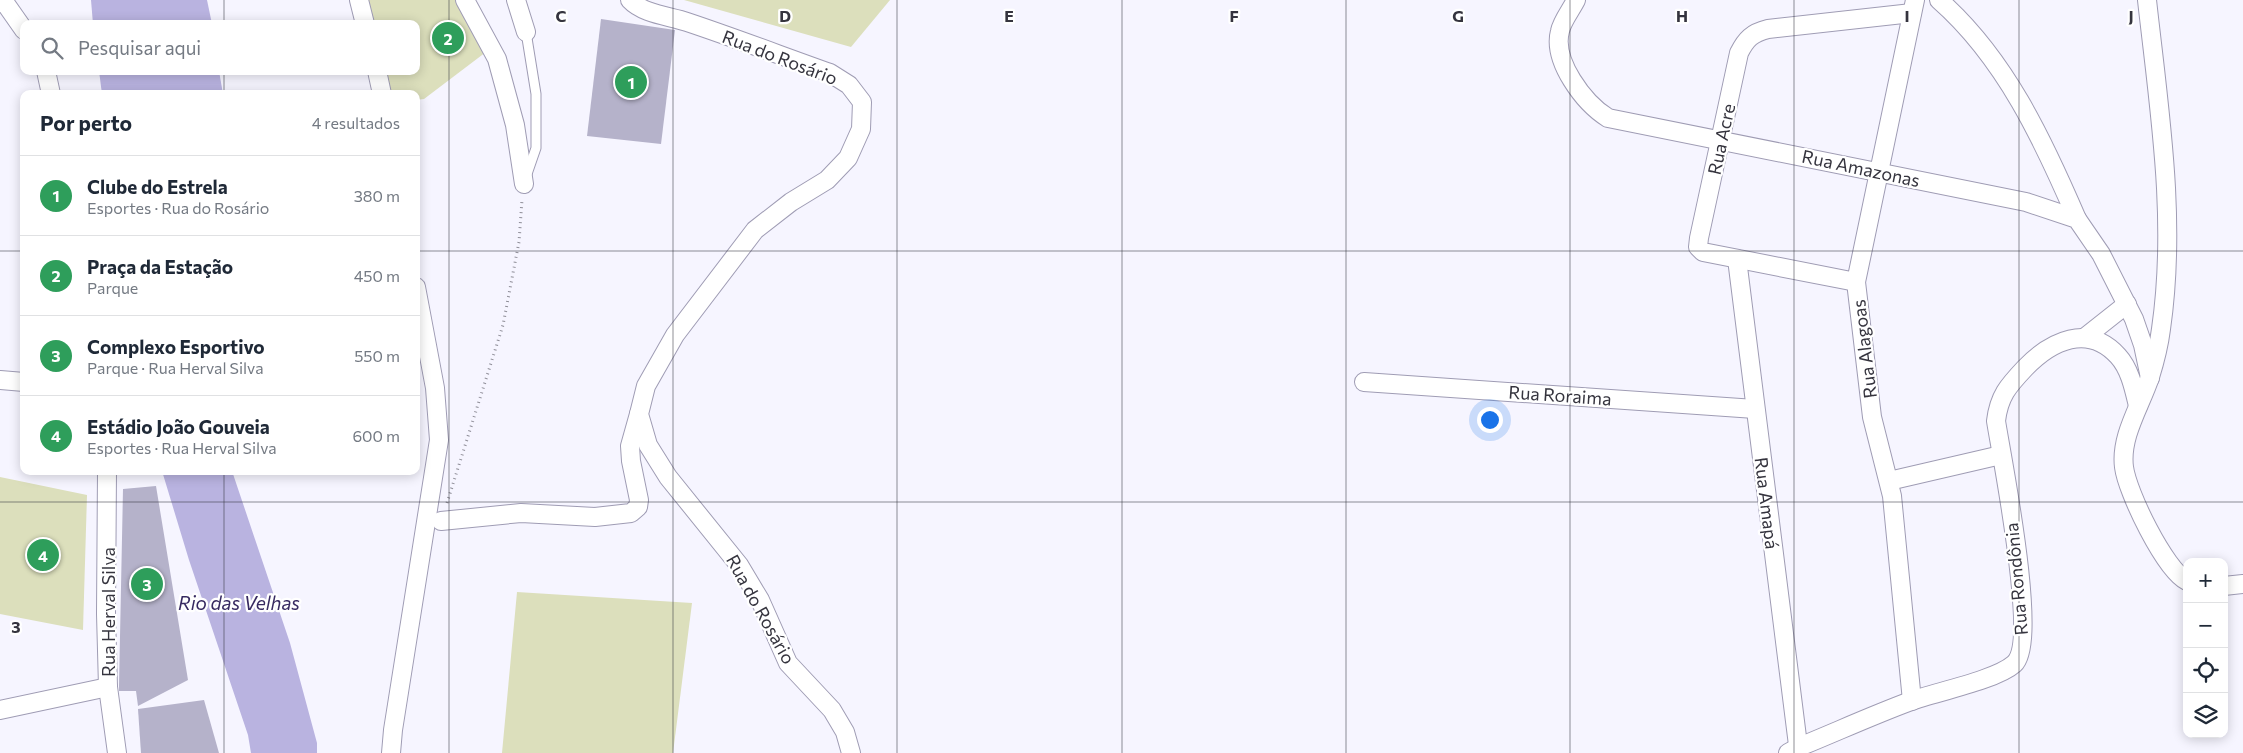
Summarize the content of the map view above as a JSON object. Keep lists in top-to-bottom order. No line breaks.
{"streets":{"street":["Rua do Rosário","Rua Acre","Rua Amazonas","Rua Alagoas","Rua Roraima","Rua Amapá","Rua Rondônia","Rua Herval Silva"]},"crossings":[["Rua Acre","Rua Amazonas"],["Rua Acre","Rua Alagoas"],["Rua Acre","Rua Amapá"],["Rua Amazonas","Rua Alagoas"],["Rua Alagoas","Rua Rondônia"],["Rua Roraima","Rua Amapá"],["Rua Amapá","Rua Rondônia"]],"water":["Rio das Velhas"],"page":{"pins":["2","1","4","3"],"search":"Pesquisar aqui","heading":["Por perto","4 resultados"],"list":[{"mark":"1","name":"Clube do Estrela","note":"Esportes · Rua do Rosário","value":"380 m"},{"mark":"2","name":"Praça da Estação","note":"Parque","value":"450 m"},{"mark":"3","name":"Complexo Esportivo","note":"Parque · Rua Herval Silva","value":"550 m"},{"mark":"4","name":"Estádio João Gouveia","note":"Esportes · Rua Herval Silva","value":"600 m"}],"map_buttons":["+","−"]},"grid":{"columns":["C","D","E","F","G","H","I","J"],"rows":["3"]}}
